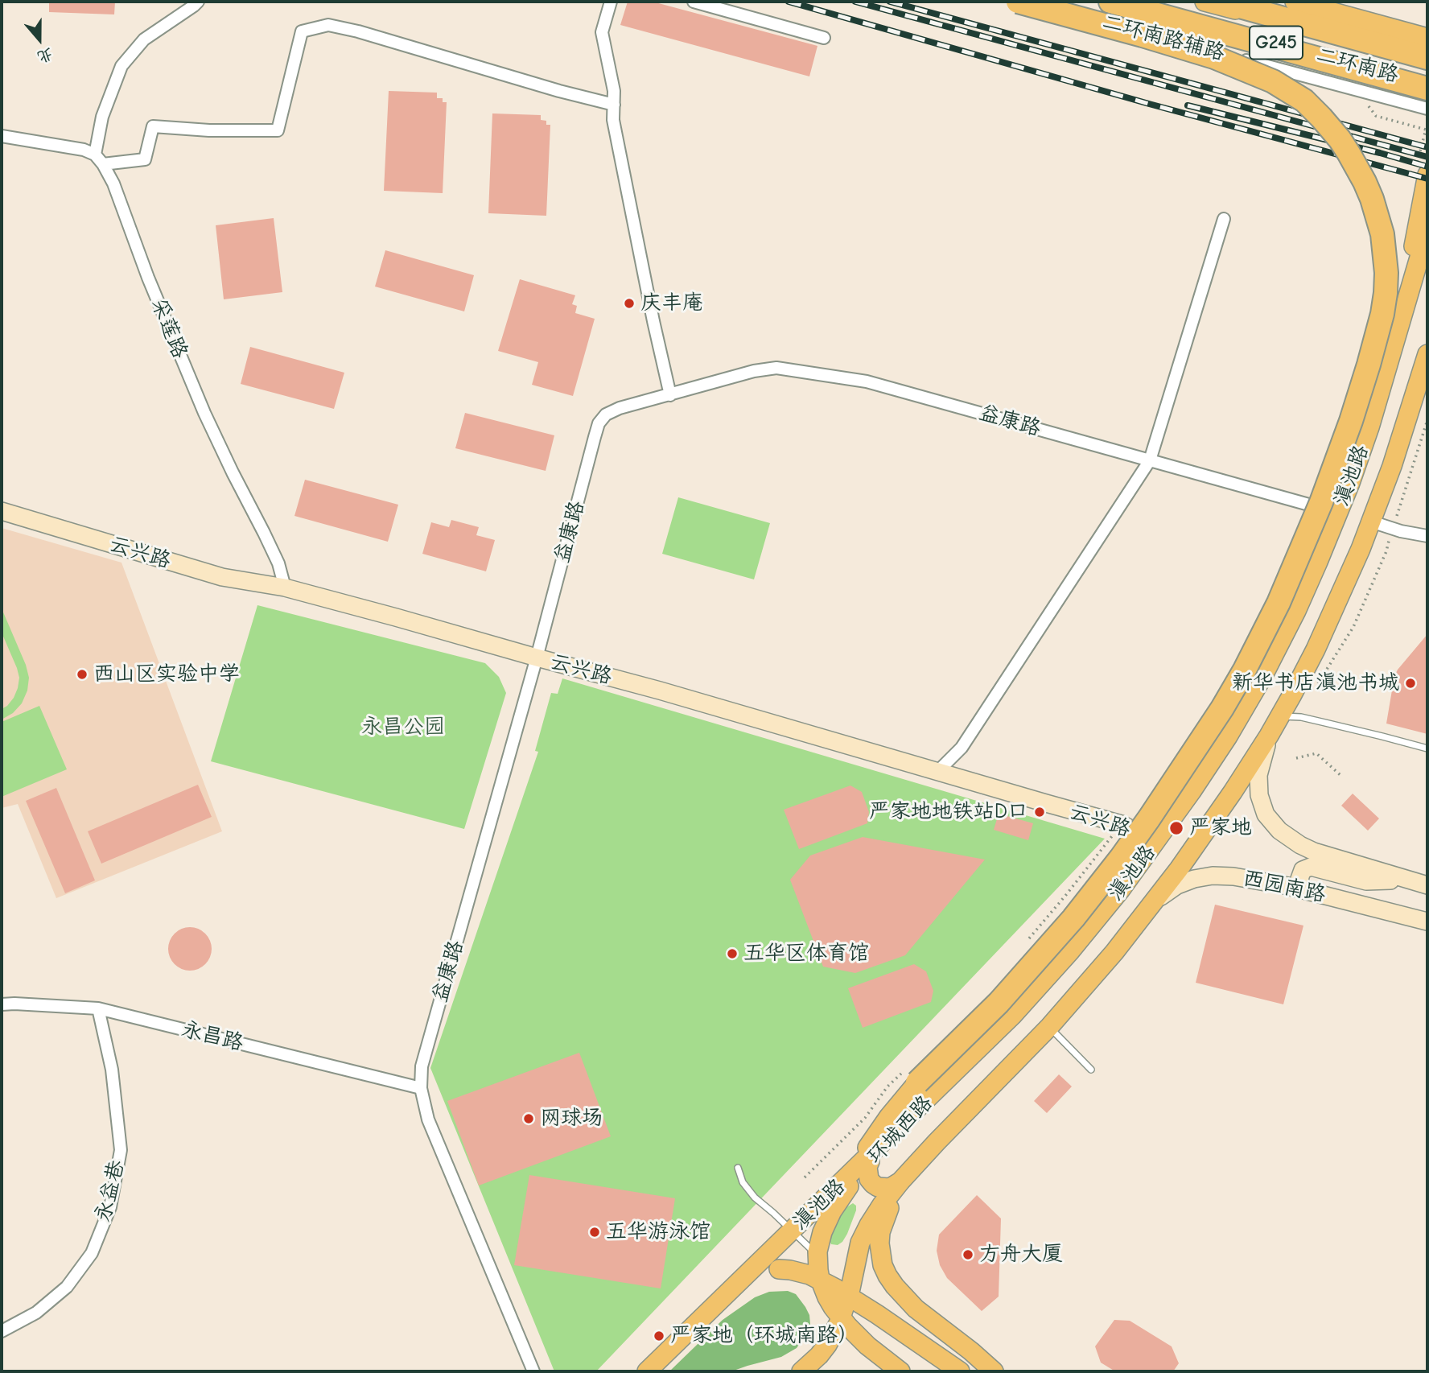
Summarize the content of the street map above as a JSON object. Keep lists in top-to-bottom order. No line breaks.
{"streets":{"main road":["G245","二环南路","滇池路","环城西路"],"street":["二环南路辅路","采莲路","益康路","云兴路","西园南路","永昌路","永益巷"]},"crossings":[["采莲路","云兴路"],["益康路","滇池路"],["益康路","云兴路"],["益康路","永昌路"],["滇池路","云兴路"],["滇池路","西园南路"],["滇池路","环城西路"],["永昌路","永益巷"]],"parks":["永昌公园"],"places":["庆丰庵","西山区实验中学","新华书店滇池书城","严家地地铁站D口","严家地","五华区体育馆","网球场","五华游泳馆","方舟大厦","严家地（环城南路）"],"north":"bottom"}
